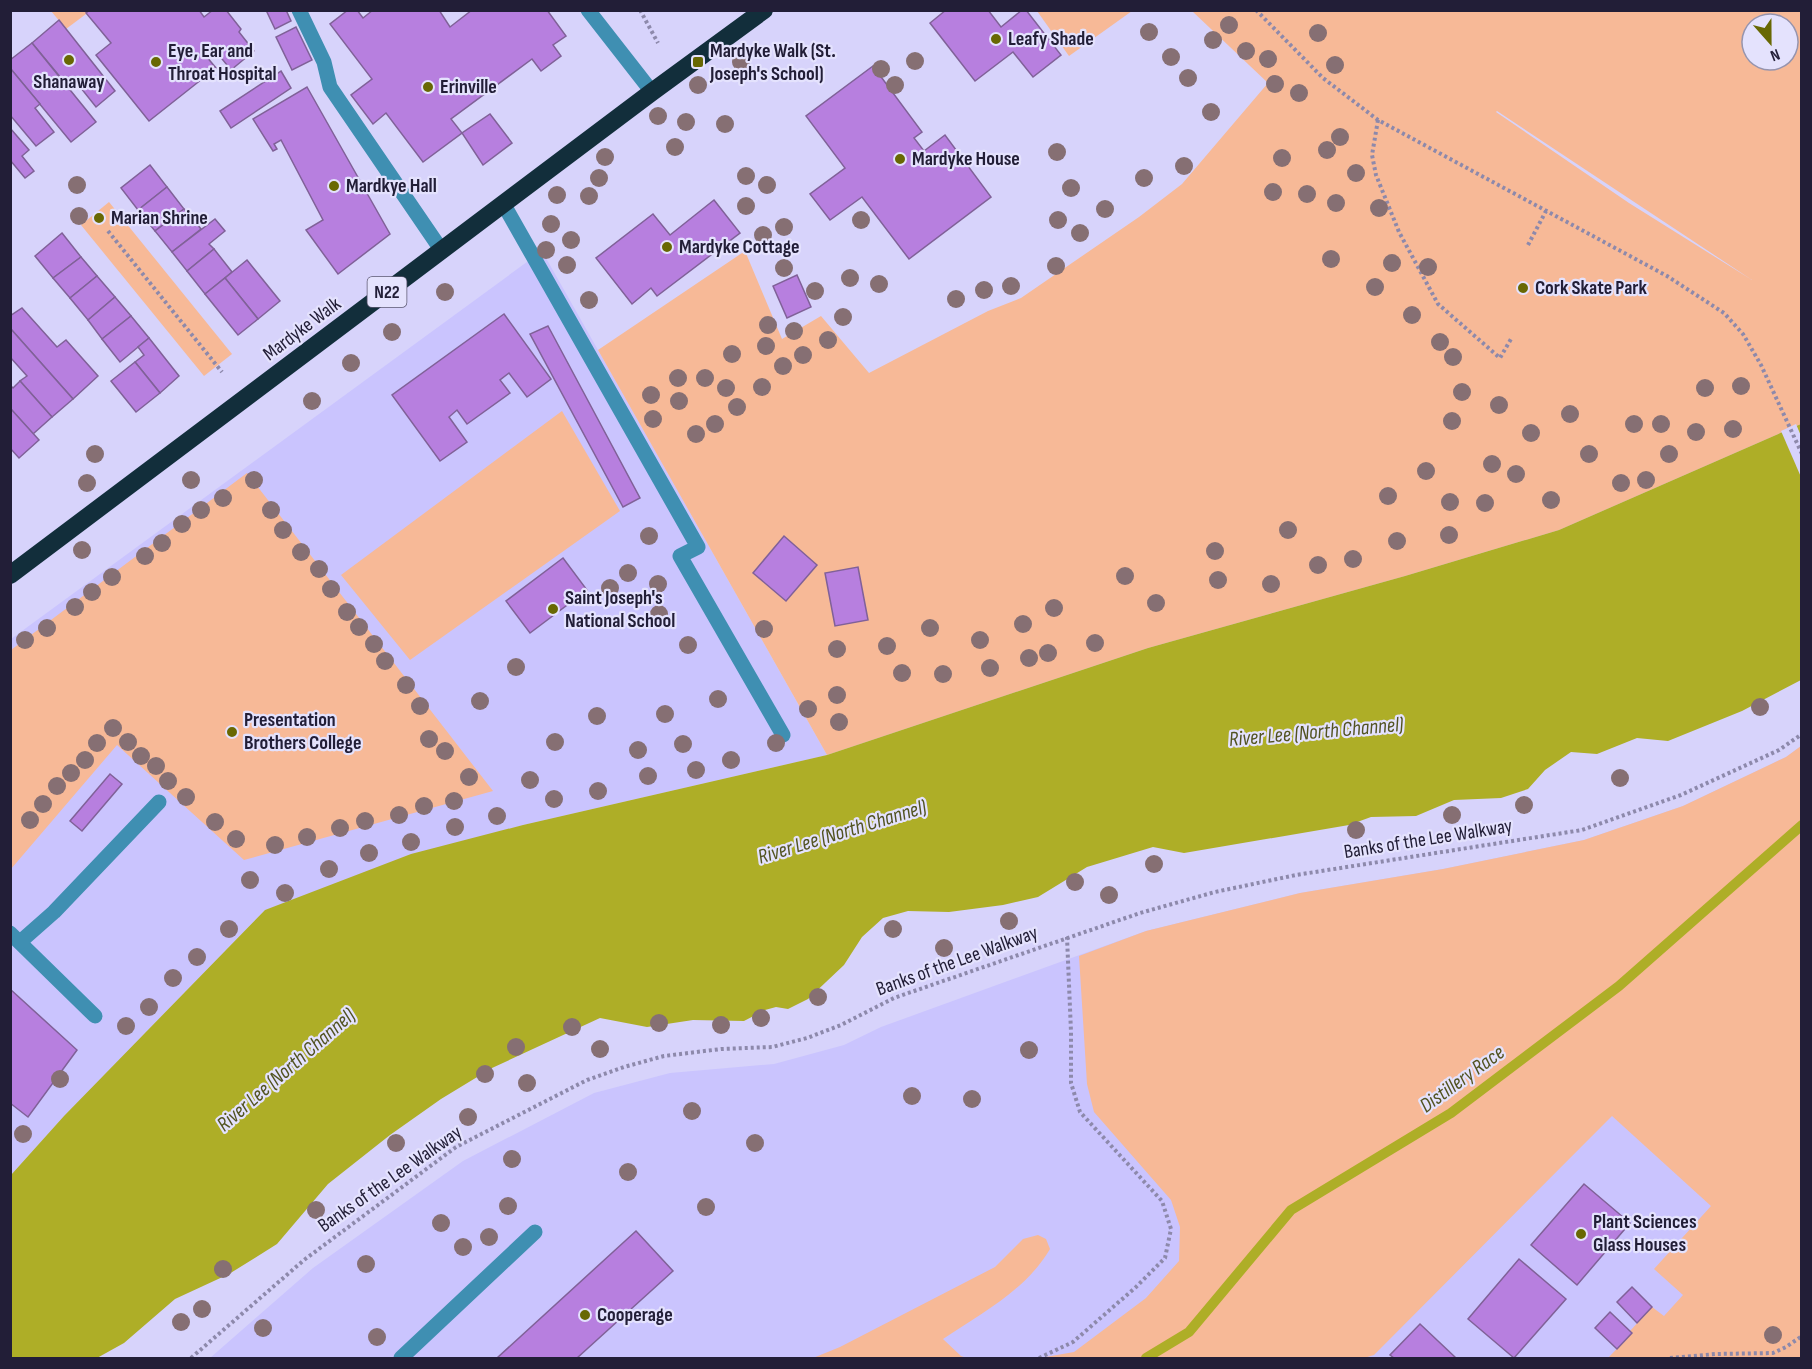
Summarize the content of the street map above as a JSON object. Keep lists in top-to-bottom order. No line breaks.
{"streets":{"highway":["N22","Mardyke Walk"],"path":["Banks of the Lee Walkway"]},"water":["River Lee (North Channel)","Distillery Race"],"places":{"other":["Leafy Shade","Shanaway","Eye, Ear and Throat Hospital","Erinville","Mardyke House","Mardkye Hall","Marian Shrine","Mardyke Cottage","Cork Skate Park","Saint Joseph's National School","Presentation Brothers College","Plant Sciences Glass Houses","Cooperage"],"transit":["Mardyke Walk (St. Joseph's School)"]},"north":"bottom"}
